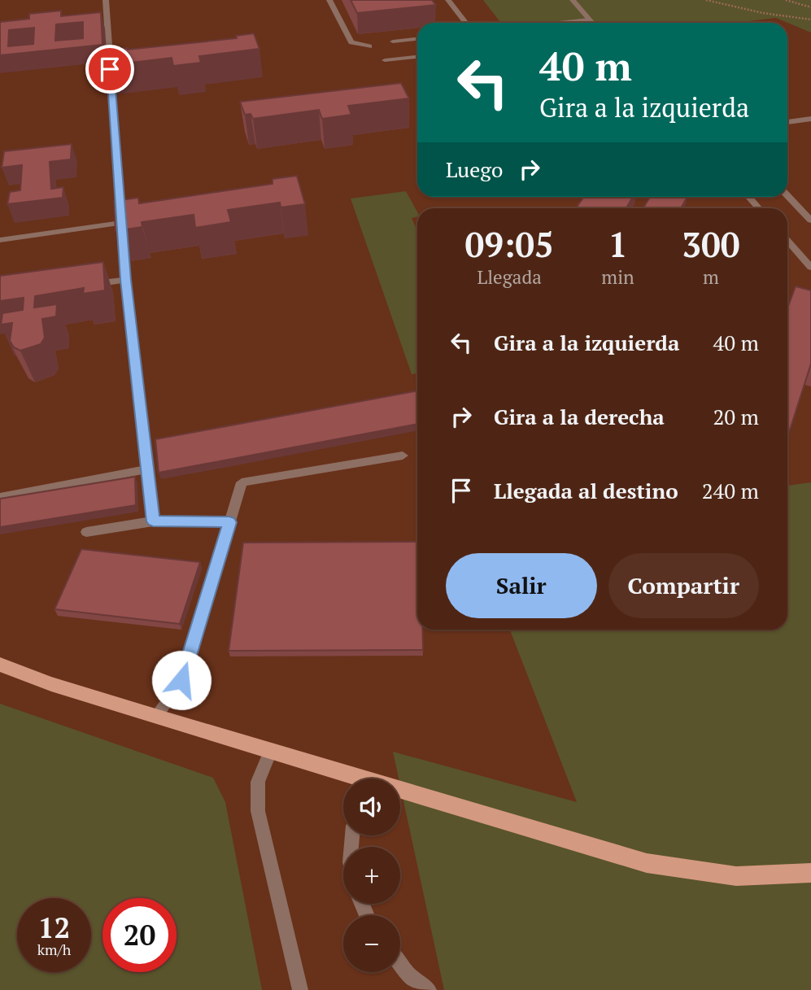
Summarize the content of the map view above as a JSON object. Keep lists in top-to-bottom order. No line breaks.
{"page":{"turn":["40 m","Gira a la izquierda"],"then":"Luego","eta":["09:05","Llegada","1","min","300","m"],"list":[{"name":"Gira a la izquierda","value":"40 m"},{"name":"Gira a la derecha","value":"20 m"},{"name":"Llegada al destino","value":"240 m"}],"buttons":["Salir","Compartir"],"map_buttons":["+","−"],"speed":"12 km/h","limit":"20"}}
